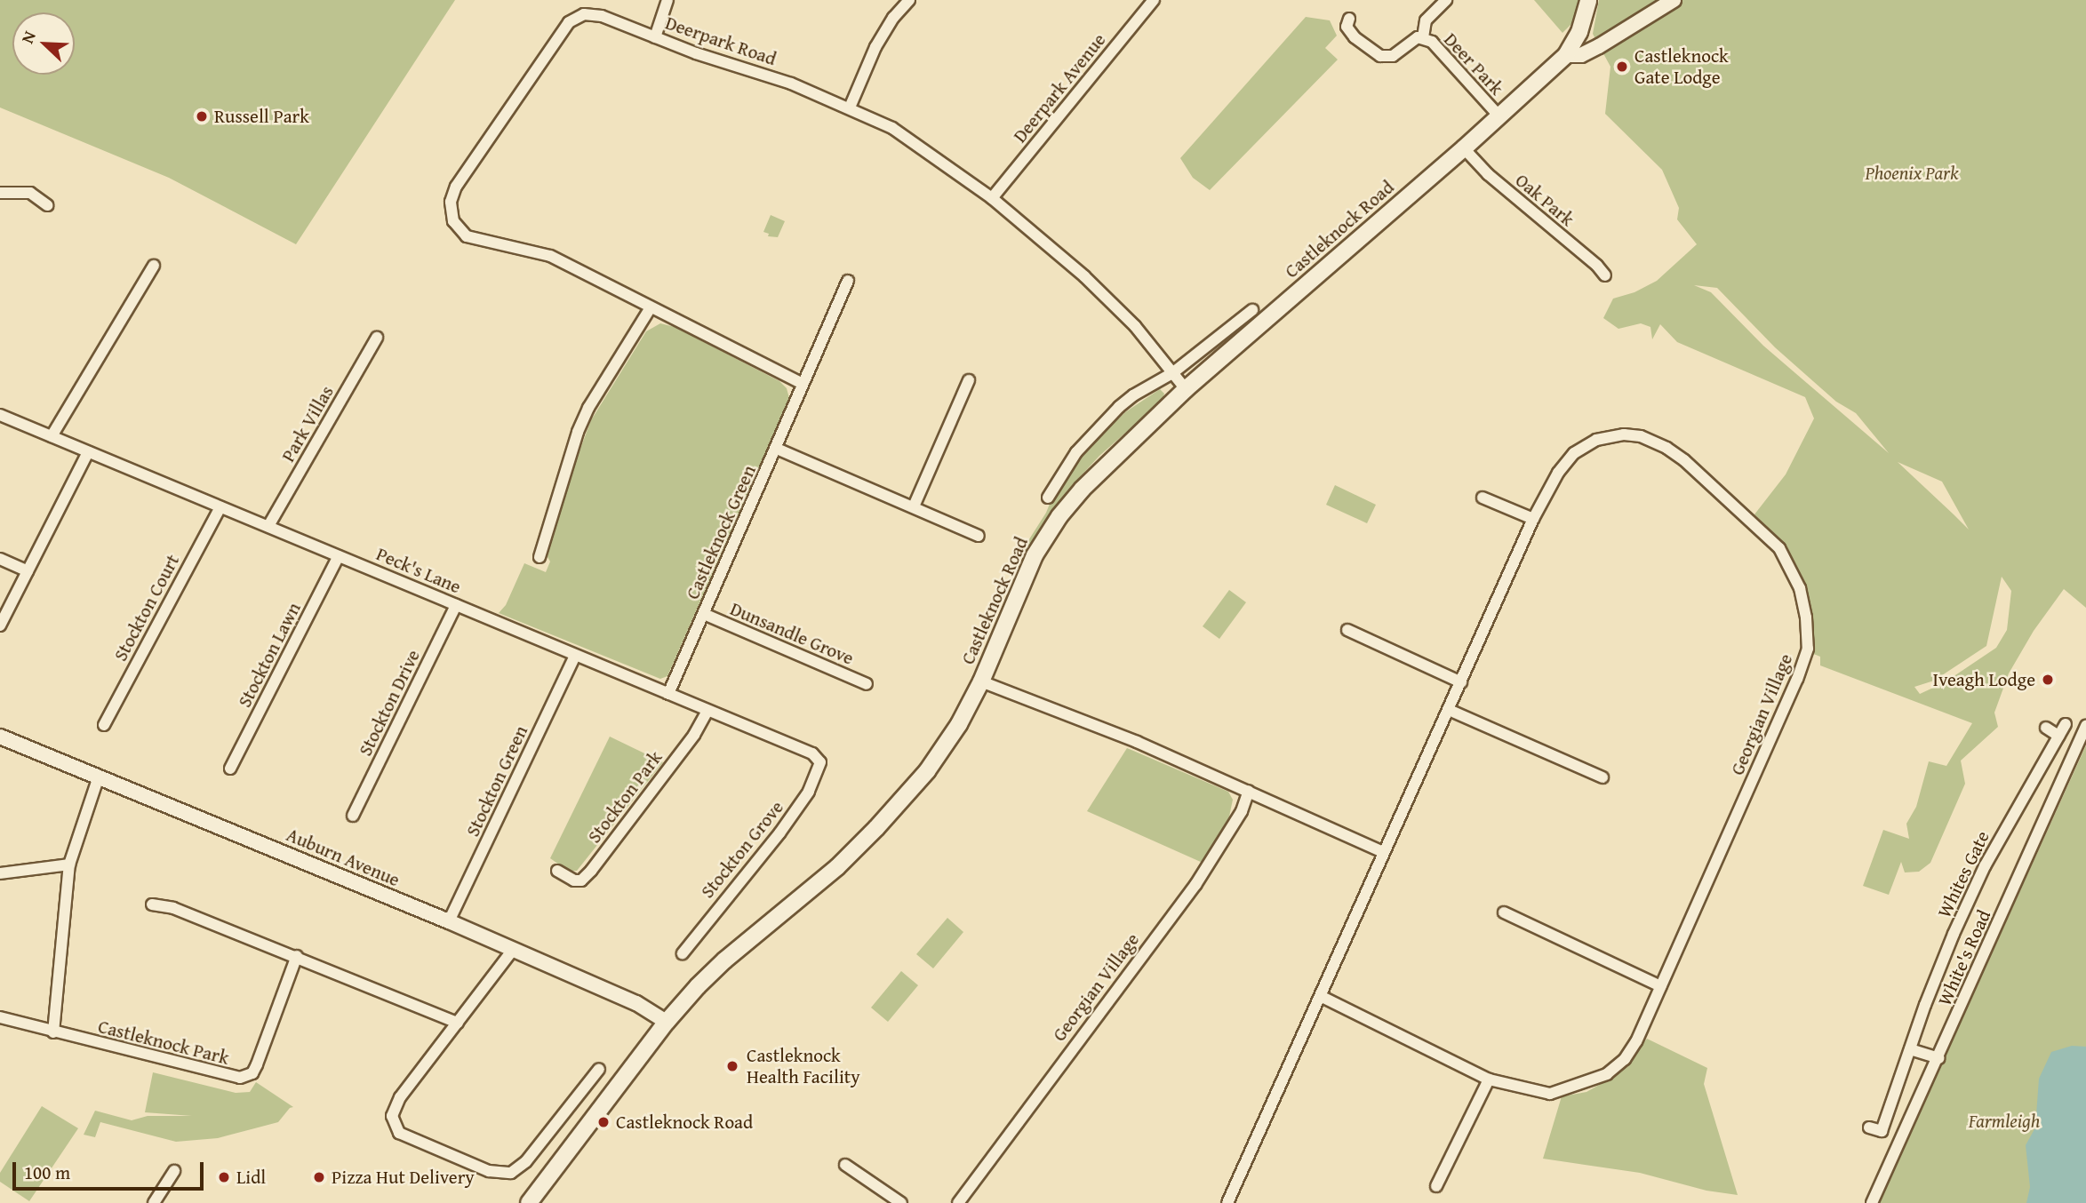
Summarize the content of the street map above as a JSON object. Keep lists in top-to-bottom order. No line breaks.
{"streets":{"main road":["Castleknock Road"],"street":["Deerpark Road","Deer Park","Deerpark Avenue","Oak Park","Park Villas","Castleknock Green","Peck's Lane","Stockton Court","Dunsandle Grove","Stockton Lawn","Stockton Drive","Georgian Village","Stockton Green","Stockton Park","Stockton Grove","Auburn Avenue","Whites Gate","White's Road","Castleknock Park"]},"crossings":[["Deerpark Road","Deerpark Avenue"],["Deerpark Road","Castleknock Road"],["Deer Park","Castleknock Road"],["Oak Park","Castleknock Road"],["Castleknock Road","Auburn Avenue"],["Park Villas","Peck's Lane"],["Castleknock Green","Peck's Lane"],["Castleknock Green","Dunsandle Grove"],["Peck's Lane","Stockton Court"],["Peck's Lane","Stockton Lawn"],["Peck's Lane","Stockton Drive"],["Peck's Lane","Stockton Green"],["Peck's Lane","Stockton Park"],["Peck's Lane","Stockton Grove"],["Stockton Green","Auburn Avenue"]],"parks":["Phoenix Park","Farmleigh"],"places":["Castleknock Gate Lodge","Russell Park","Iveagh Lodge","Castleknock Health Facility","Castleknock Road","Lidl","Pizza Hut Delivery"],"scale_bar":"100 m","north":"top left"}
